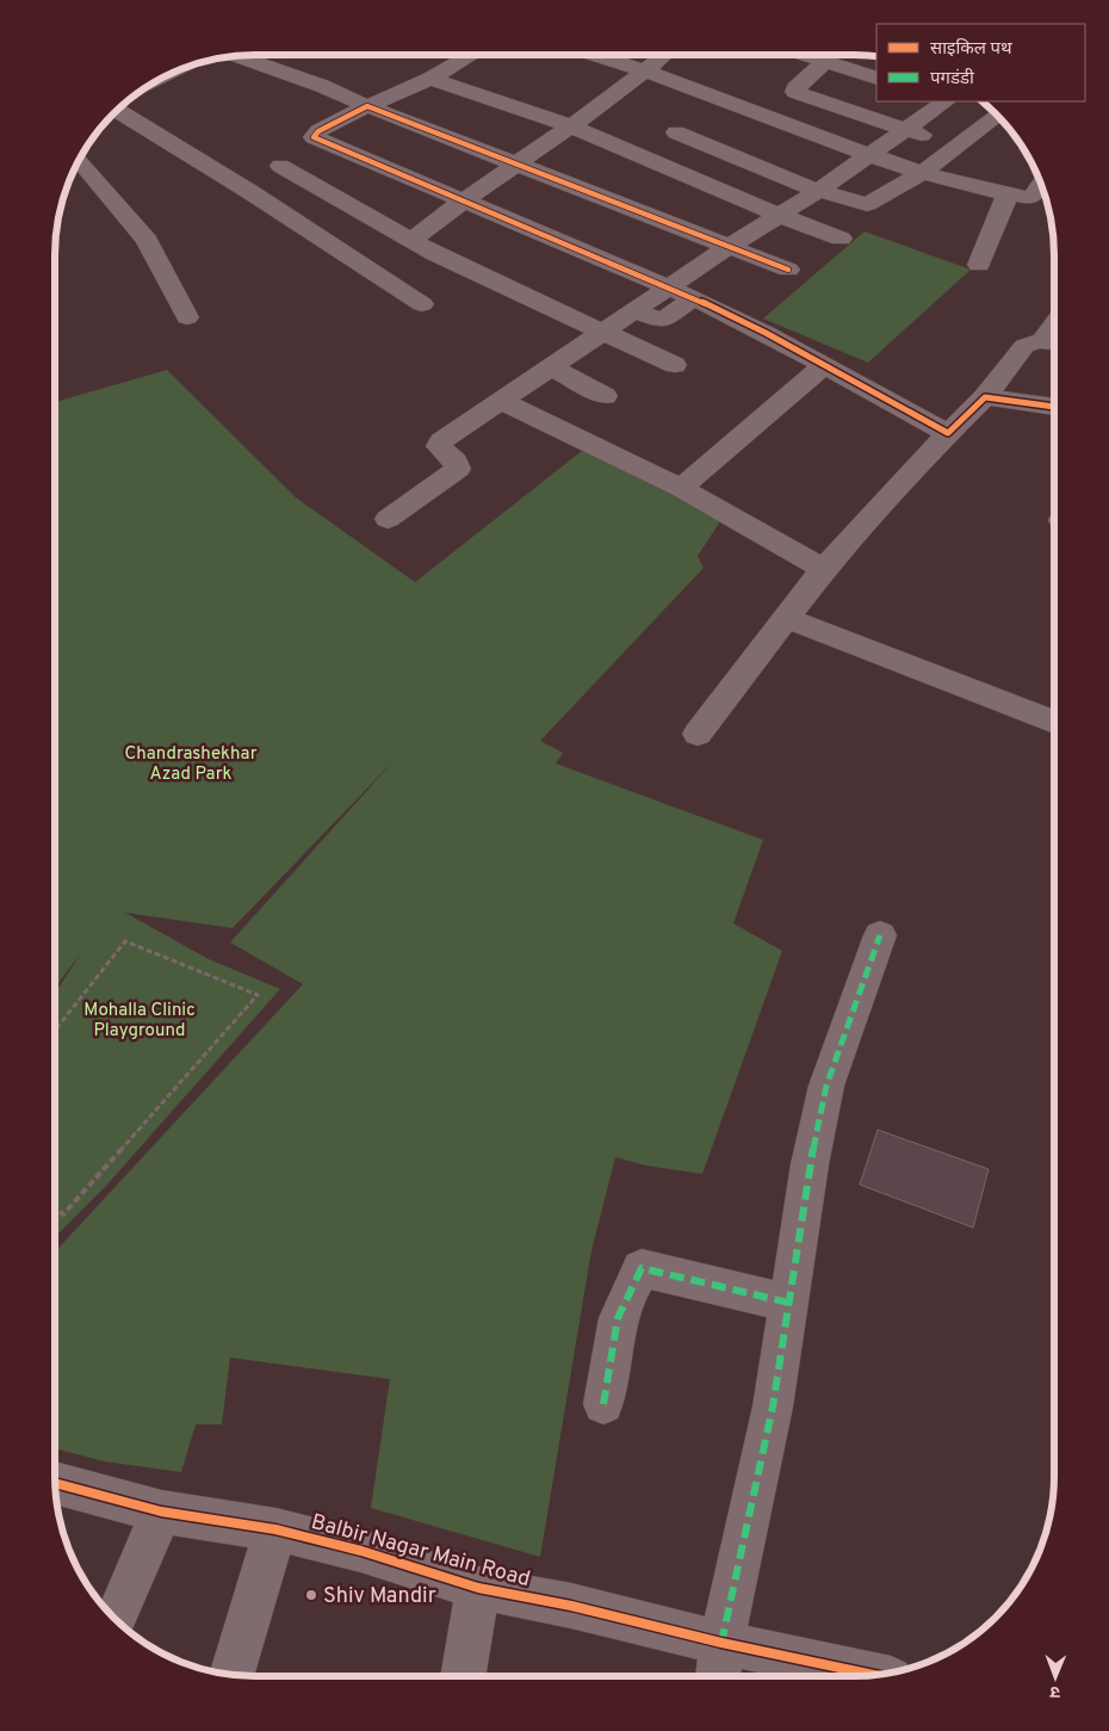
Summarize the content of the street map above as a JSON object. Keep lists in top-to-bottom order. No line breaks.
{"streets":{"street":["Balbir Nagar Main Road"]},"parks":["Chandrashekhar Azad Park","Mohalla Clinic Playground"],"places":["Shiv Mandir"],"legend":["साइकिल पथ","पगडंडी"],"north":"bottom"}
